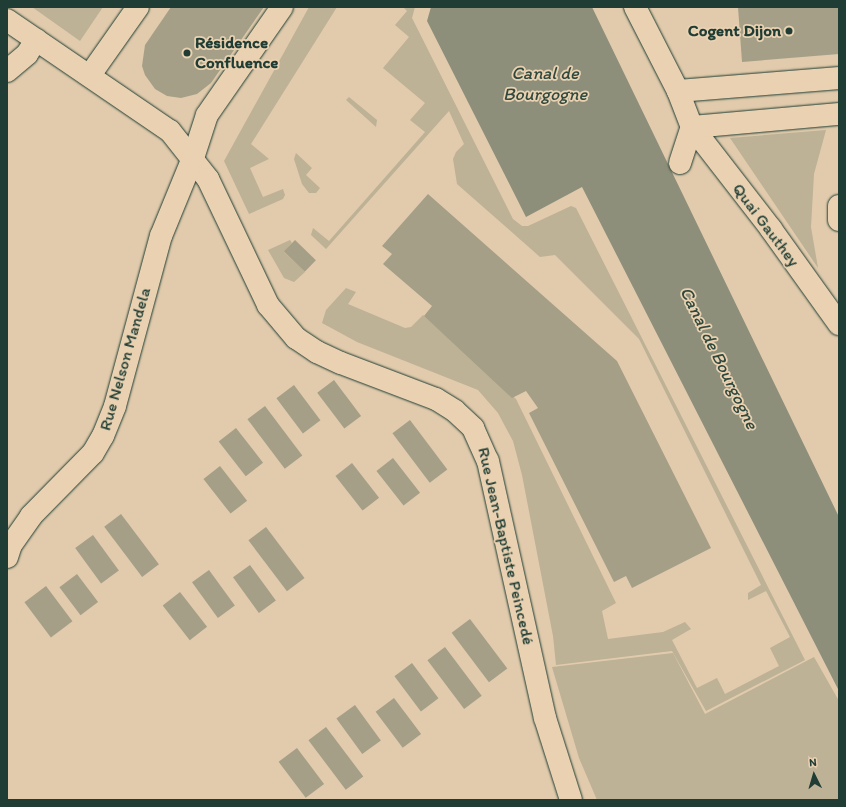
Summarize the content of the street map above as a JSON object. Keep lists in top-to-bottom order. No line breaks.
{"streets":{"street":["Quai Gauthey","Rue Nelson Mandela","Rue Jean-Baptiste Peincedé"]},"crossings":[["Rue Nelson Mandela","Rue Jean-Baptiste Peincedé"]],"water":["Canal de Bourgogne"],"places":["Cogent Dijon","Résidence Confluence"],"north":"top"}
